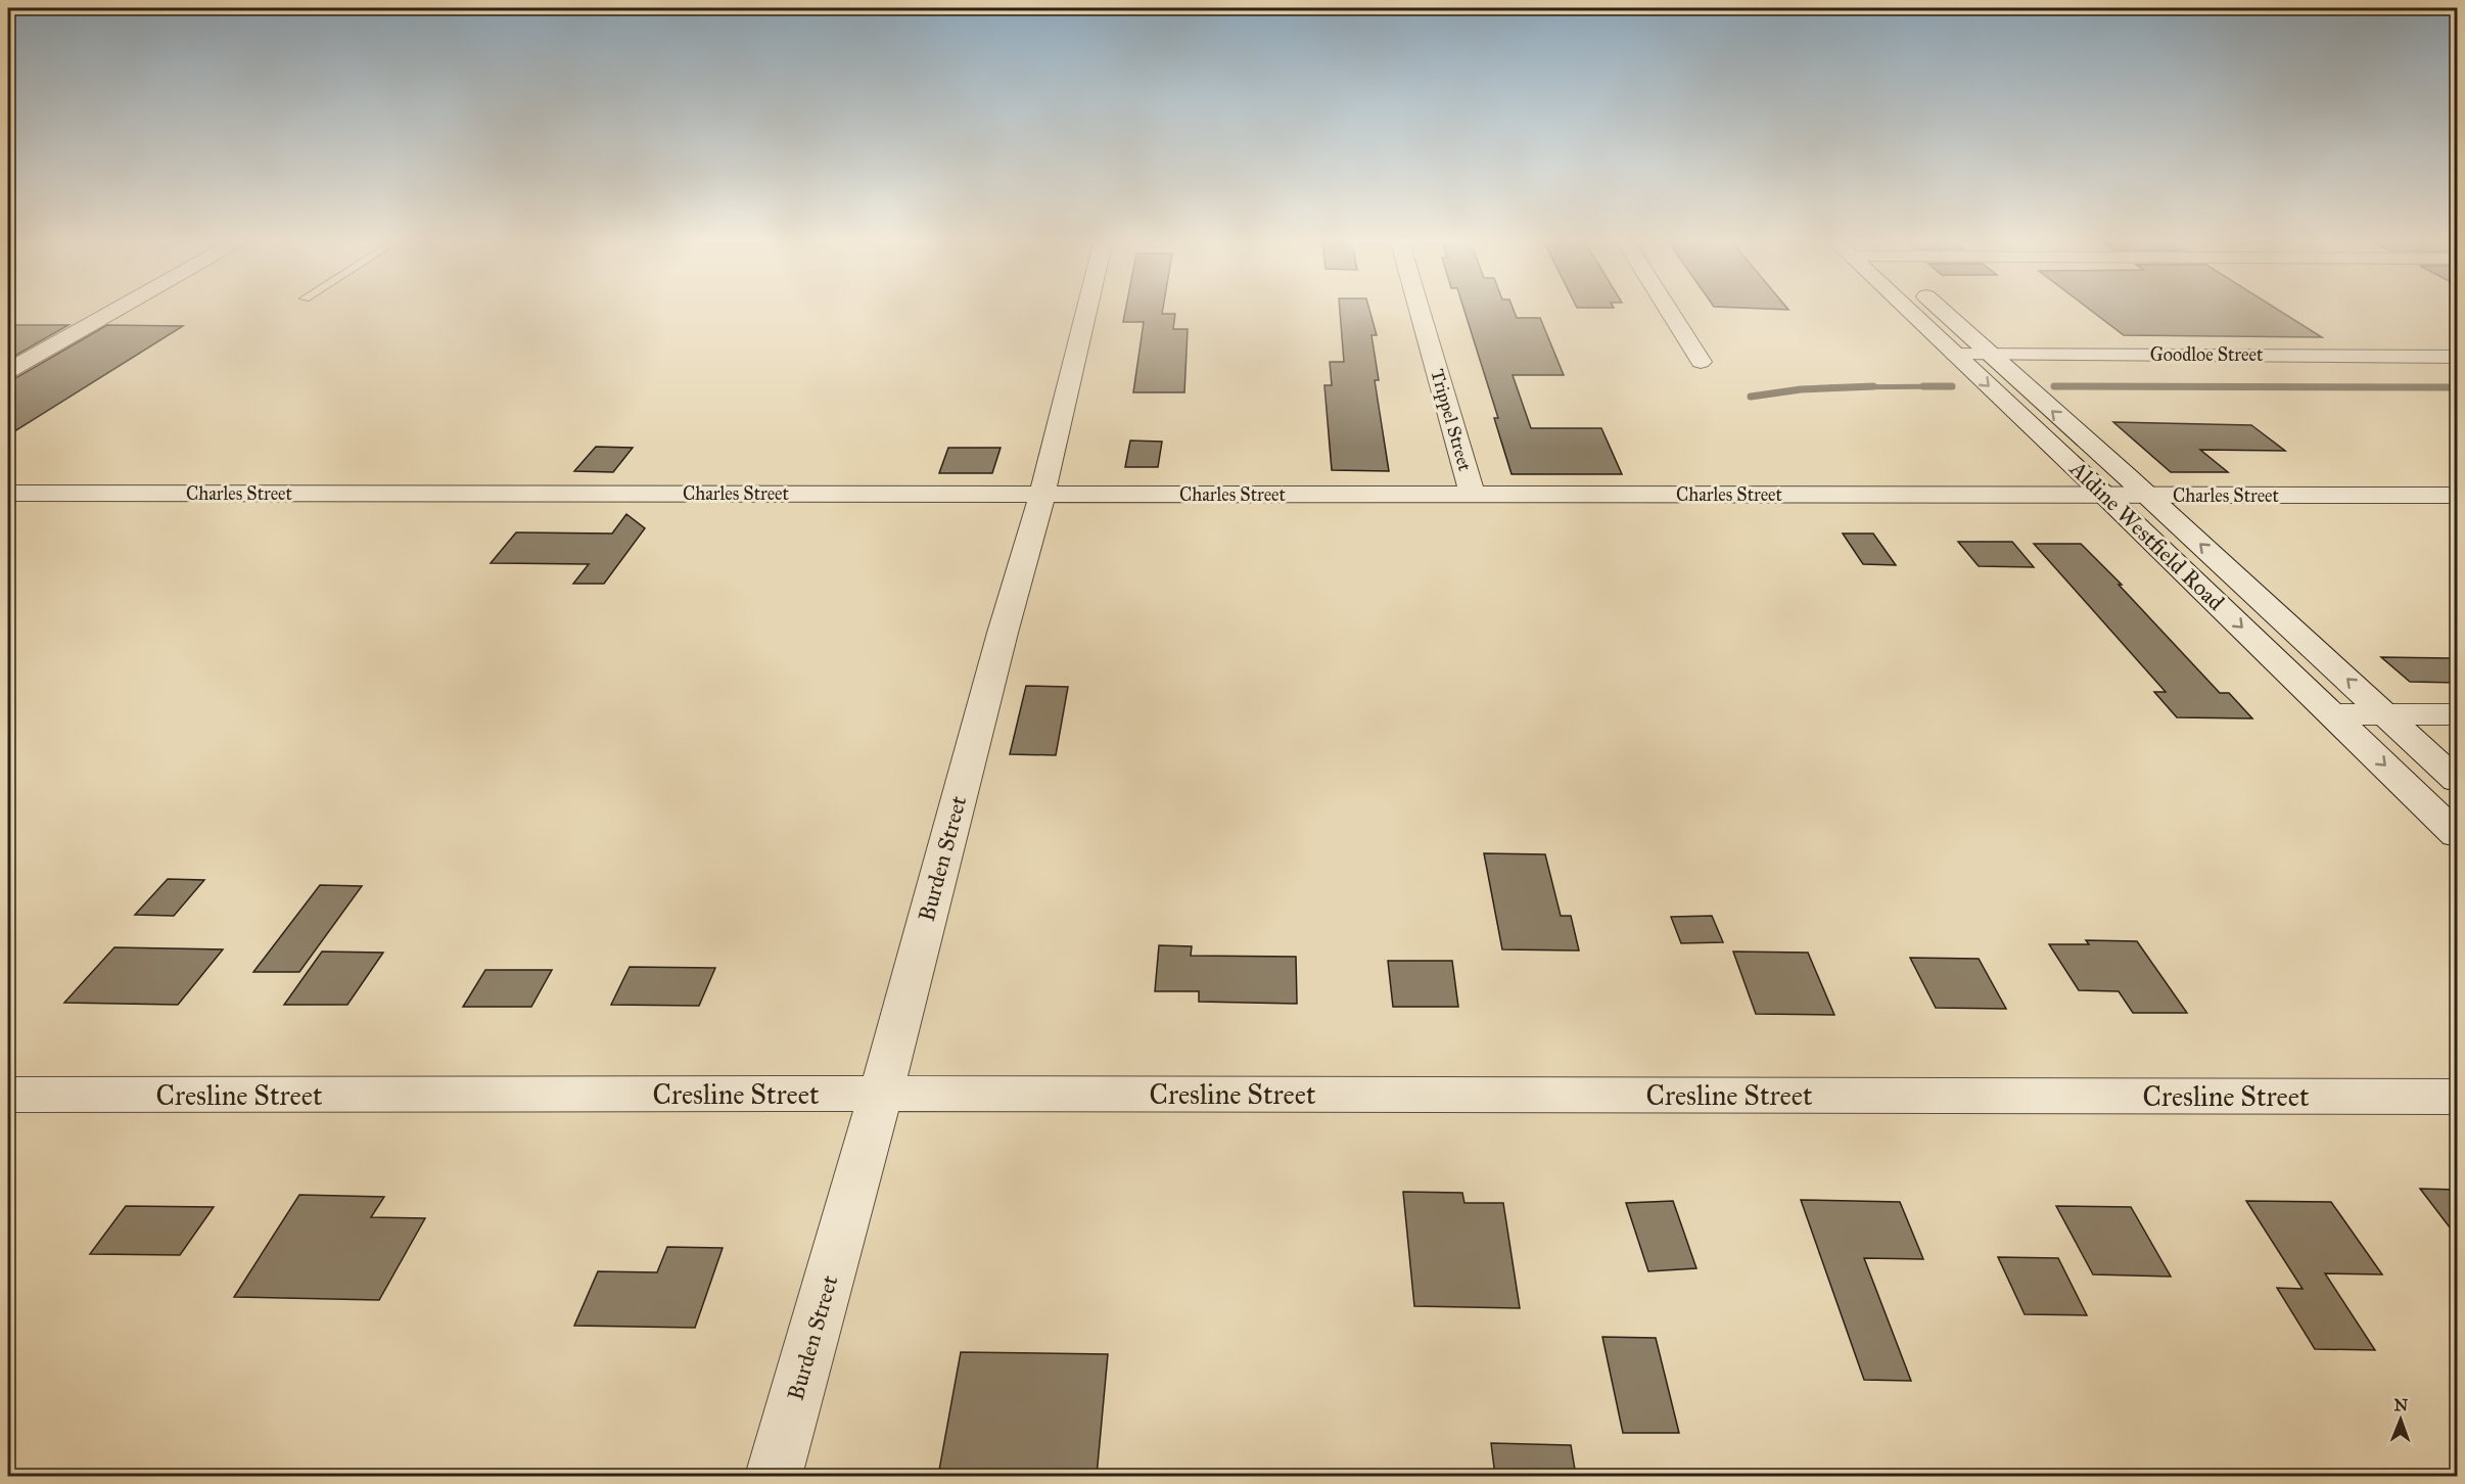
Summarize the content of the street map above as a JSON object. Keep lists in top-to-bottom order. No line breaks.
{"streets":{"street":["Goodloe Street","Trippel Street","Charles Street","Aldine Westfield Road","Burden Street","Cresline Street"]},"crossings":[["Goodloe Street","Aldine Westfield Road"],["Trippel Street","Charles Street"],["Charles Street","Aldine Westfield Road"],["Charles Street","Burden Street"],["Burden Street","Cresline Street"]],"north":"top"}
